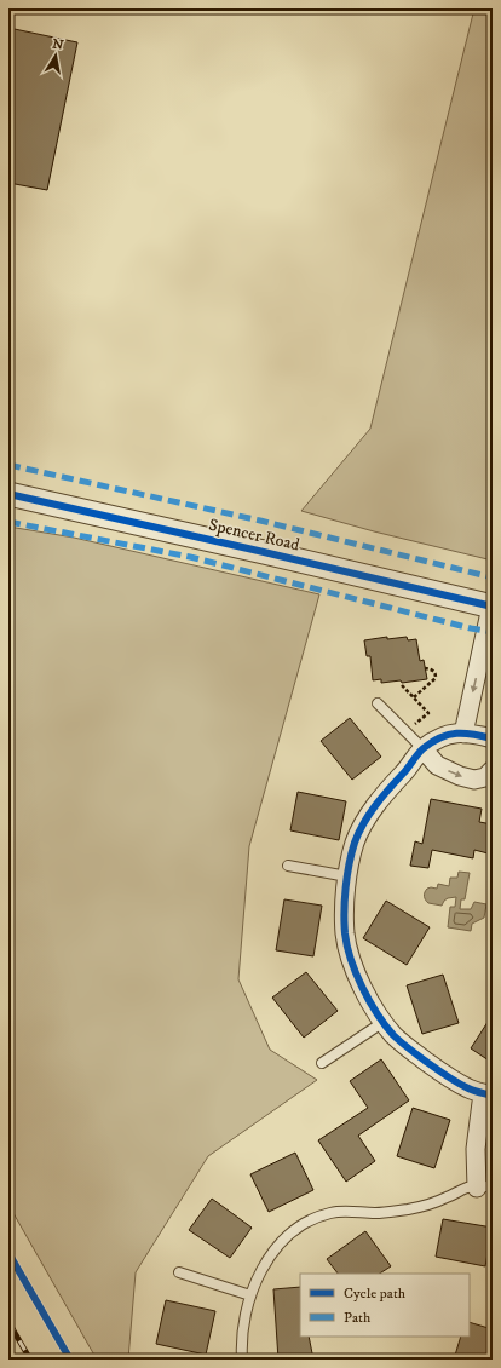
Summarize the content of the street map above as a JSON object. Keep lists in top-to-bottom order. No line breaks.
{"streets":{"street":["Spencer Road"]},"legend":["Cycle path","Path"],"north":"top"}
